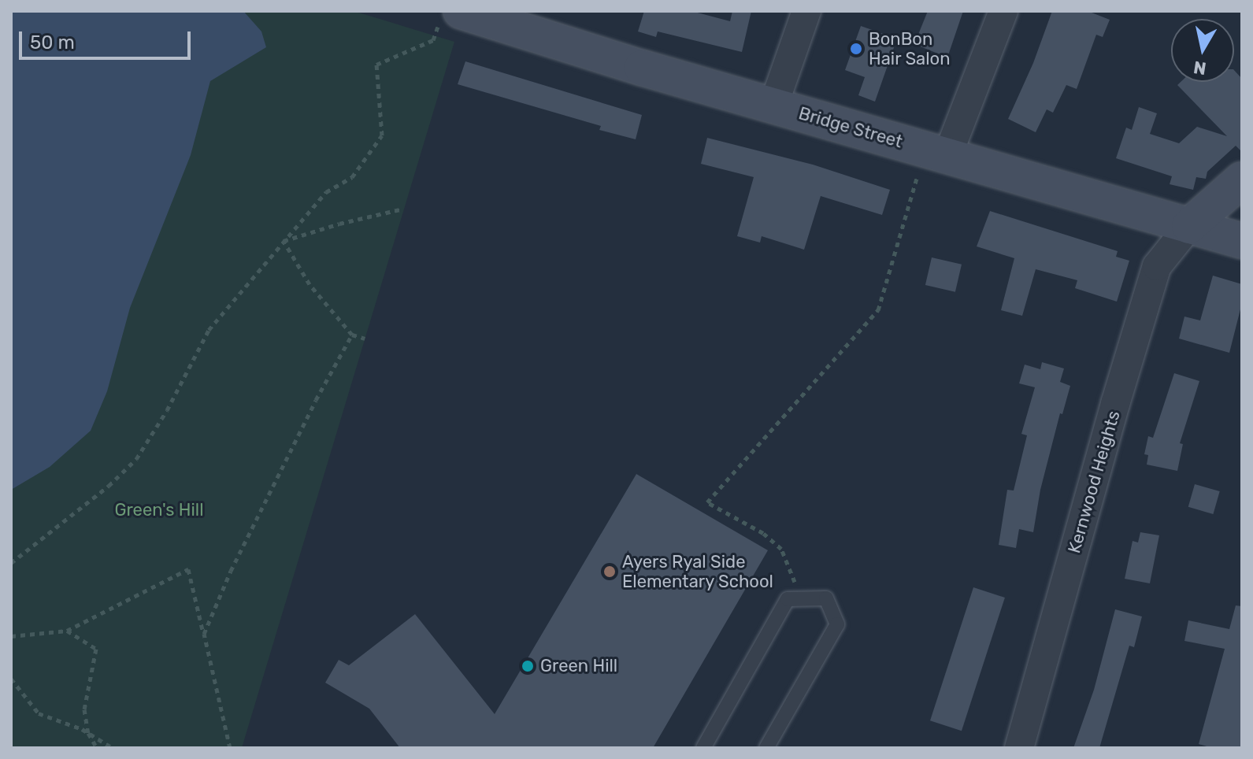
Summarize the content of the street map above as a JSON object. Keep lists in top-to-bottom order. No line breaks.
{"streets":{"main road":["Bridge Street"],"street":["Kernwood Heights"]},"crossings":[["Bridge Street","Kernwood Heights"]],"parks":["Green's Hill"],"places":["BonBon Hair Salon","Ayers Ryal Side Elementary School","Green Hill"],"scale_bar":"50 m","north":"bottom"}
